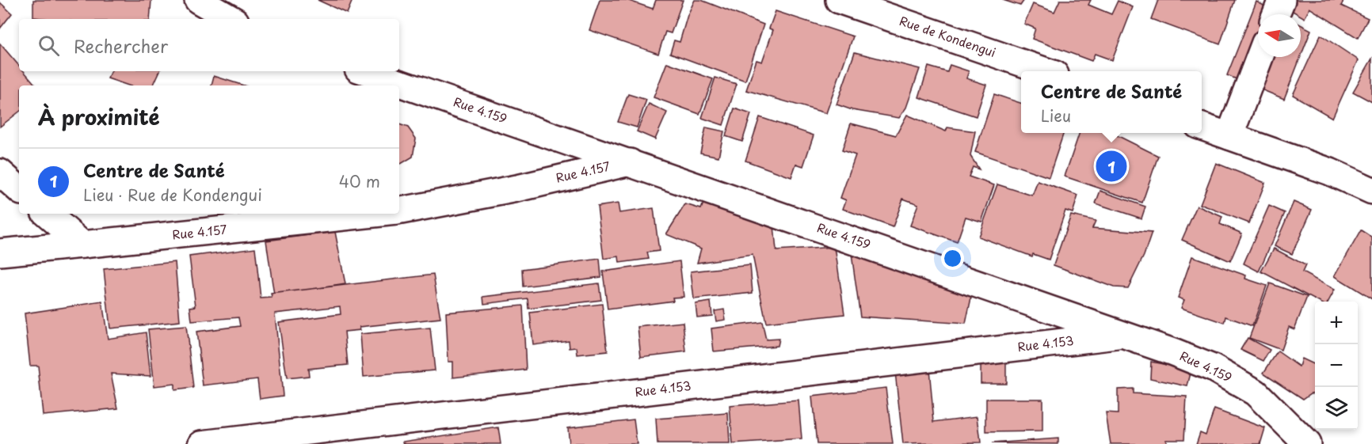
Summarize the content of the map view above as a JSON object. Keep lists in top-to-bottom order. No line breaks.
{"streets":{"street":["Rue de Kondengui","Rue 4.159","Rue 4.157","Rue 4.153"]},"crossings":[["Rue 4.159","Rue 4.157"],["Rue 4.159","Rue 4.153"]],"north":"left","page":{"search":"Rechercher","popup":["Centre de Santé","Lieu"],"heading":"À proximité","list":[{"mark":"1","name":"Centre de Santé","note":"Lieu · Rue de Kondengui","value":"40 m"}],"pins":"1","map_buttons":["+","−"]}}
